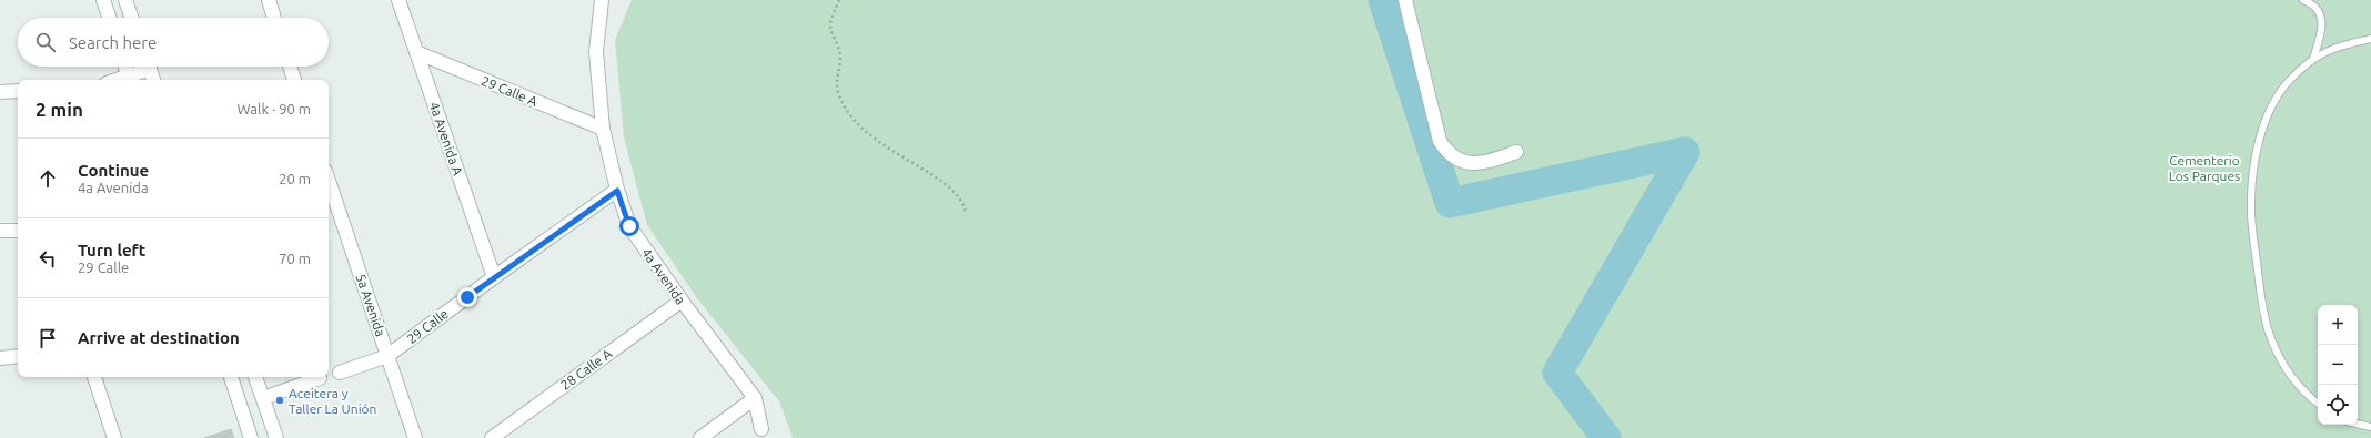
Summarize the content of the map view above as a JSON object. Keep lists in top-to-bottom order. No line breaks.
{"streets":{"street":["29 Calle A","4a Avenida A","4a Avenida","5a Avenida","29 Calle","28 Calle A"]},"crossings":[["29 Calle A","4a Avenida A"],["29 Calle A","4a Avenida"],["4a Avenida A","29 Calle"],["4a Avenida","29 Calle"],["4a Avenida","28 Calle A"],["5a Avenida","29 Calle"]],"parks":["Cementerio Los Parques"],"places":["Aceitera y Taller La Unión"],"page":{"search":"Search here","heading":["2 min","Walk · 90 m"],"list":[["Continue","4a Avenida","20 m"],["Turn left","29 Calle","70 m"],"Arrive at destination"],"map_buttons":["+","−"]}}
